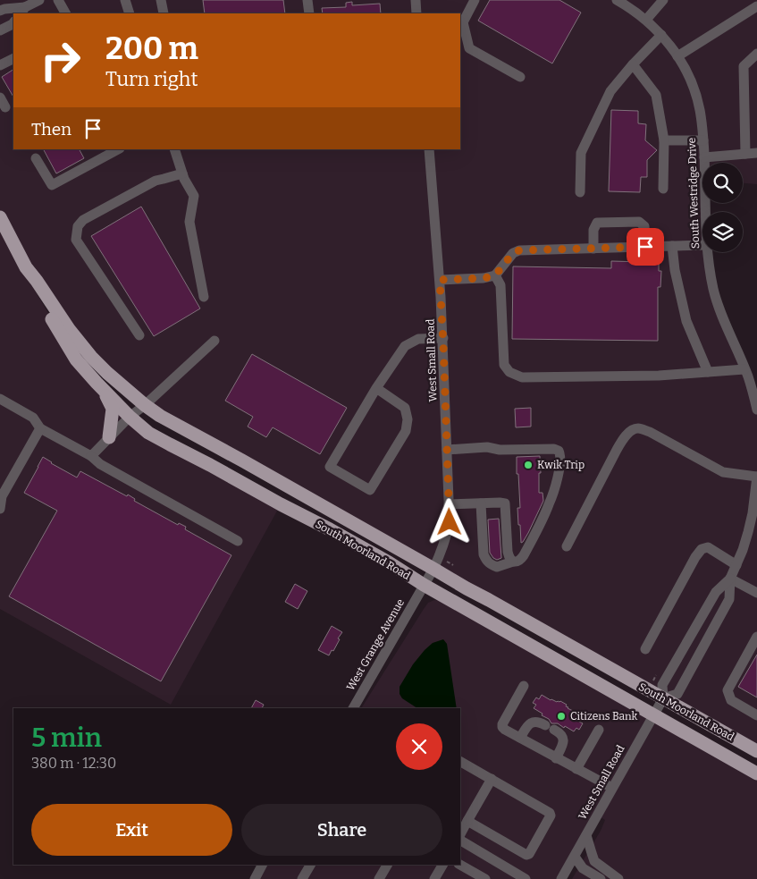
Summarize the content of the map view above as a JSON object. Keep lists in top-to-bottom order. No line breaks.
{"streets":{"main road":["South Moorland Road"],"street":["South Westridge Drive","West Small Road","West Grange Avenue"]},"crossings":[["West Small Road","South Moorland Road"],["West Small Road","West Grange Avenue"],["South Moorland Road","West Grange Avenue"]],"places":["Kwik Trip","Citizens Bank"],"page":{"turn":["200 m","Turn right"],"then":"Then","heading":["5 min","380 m · 12:30"],"buttons":["Exit","Share"]}}
